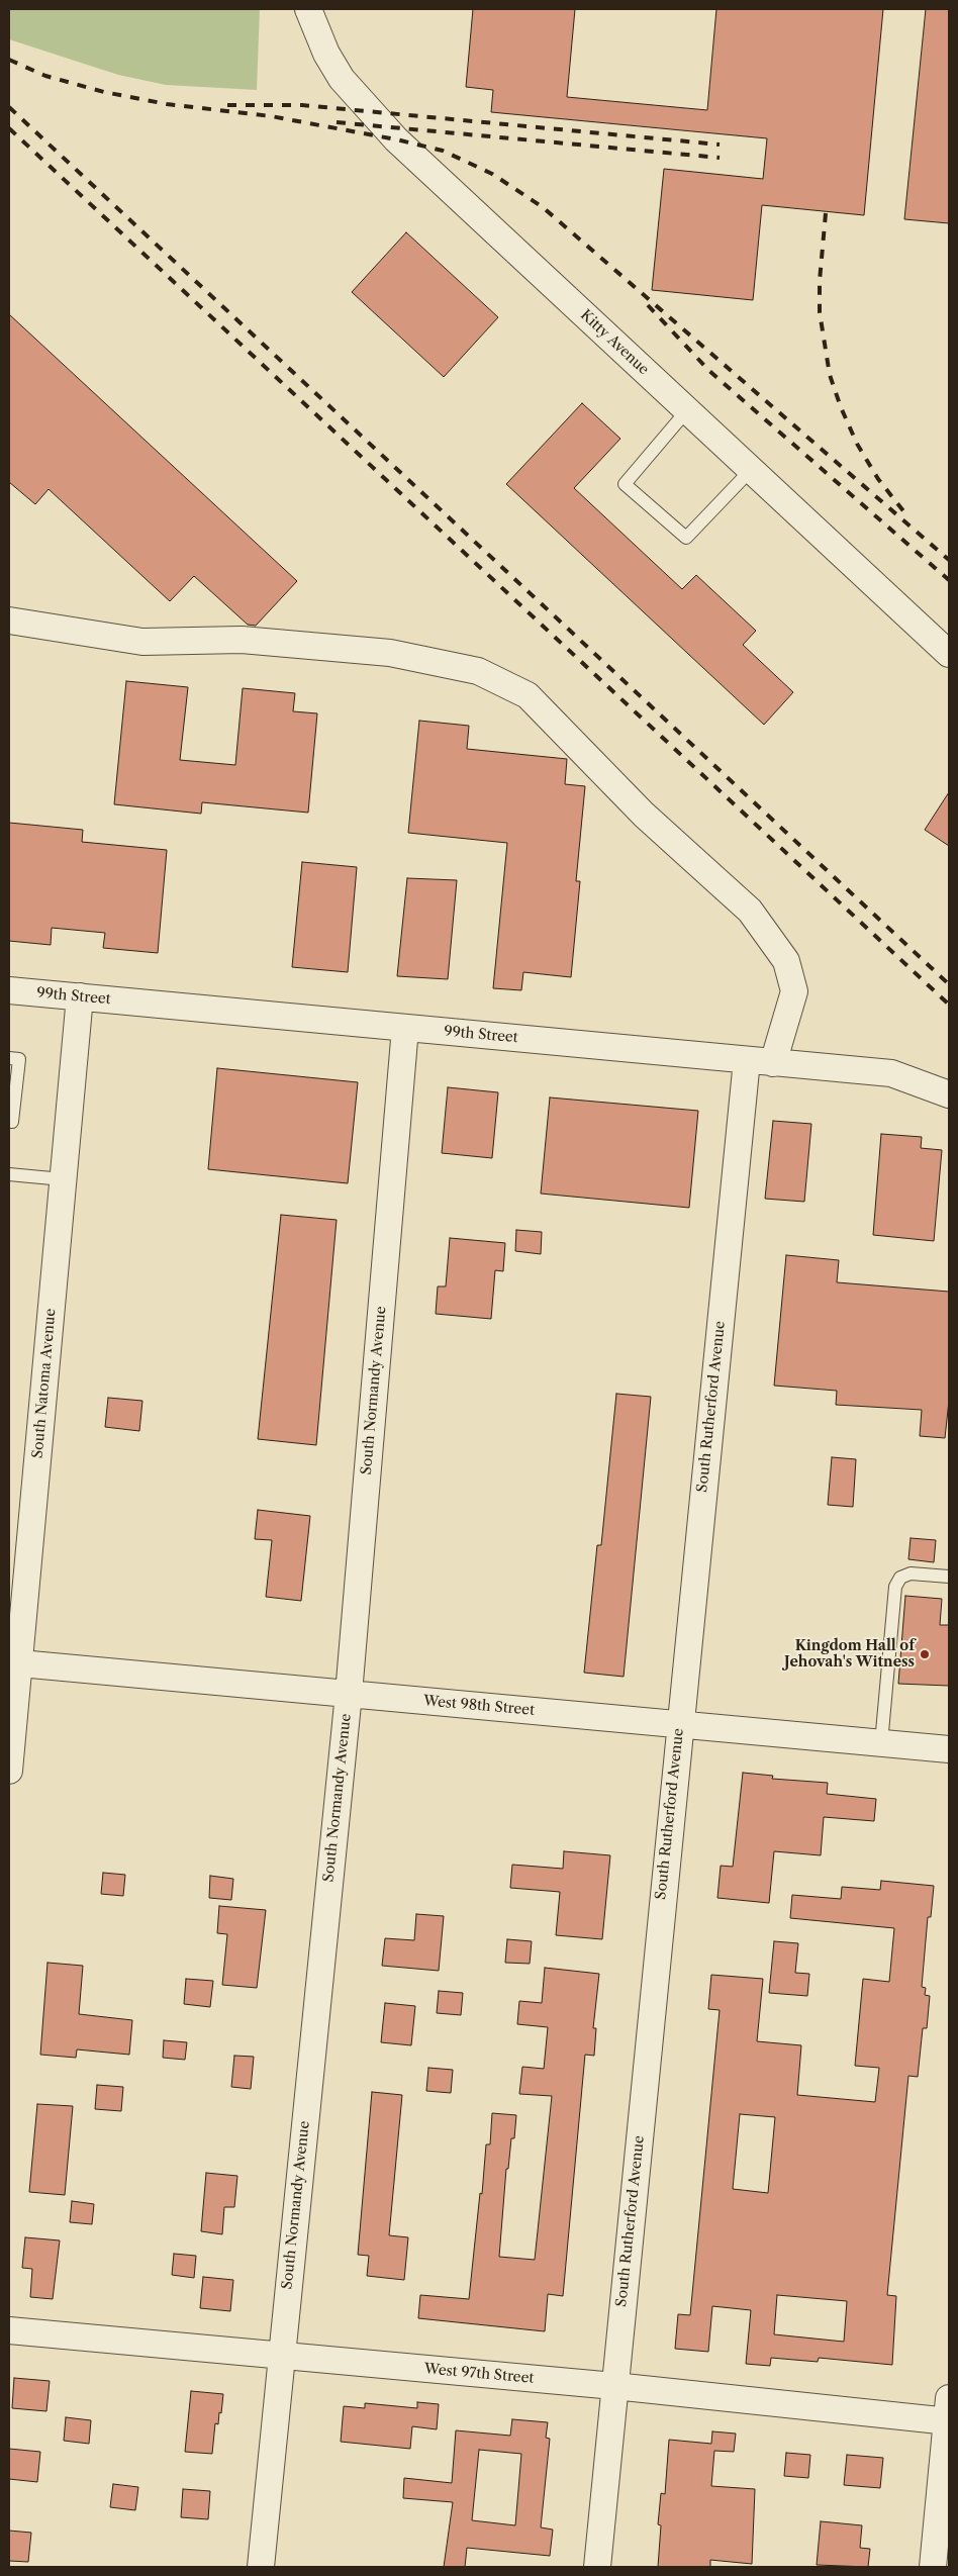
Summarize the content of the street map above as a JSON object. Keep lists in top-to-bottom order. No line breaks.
{"streets":{"street":["Kitty Avenue","99th Street","South Natoma Avenue","South Normandy Avenue","South Rutherford Avenue","West 98th Street","West 97th Street"]},"crossings":[["99th Street","South Natoma Avenue"],["99th Street","South Normandy Avenue"],["99th Street","South Rutherford Avenue"],["South Natoma Avenue","West 98th Street"],["South Normandy Avenue","West 98th Street"],["South Normandy Avenue","West 97th Street"],["South Rutherford Avenue","West 98th Street"],["South Rutherford Avenue","West 97th Street"]],"places":["Kingdom Hall of Jehovah's Witness"]}
